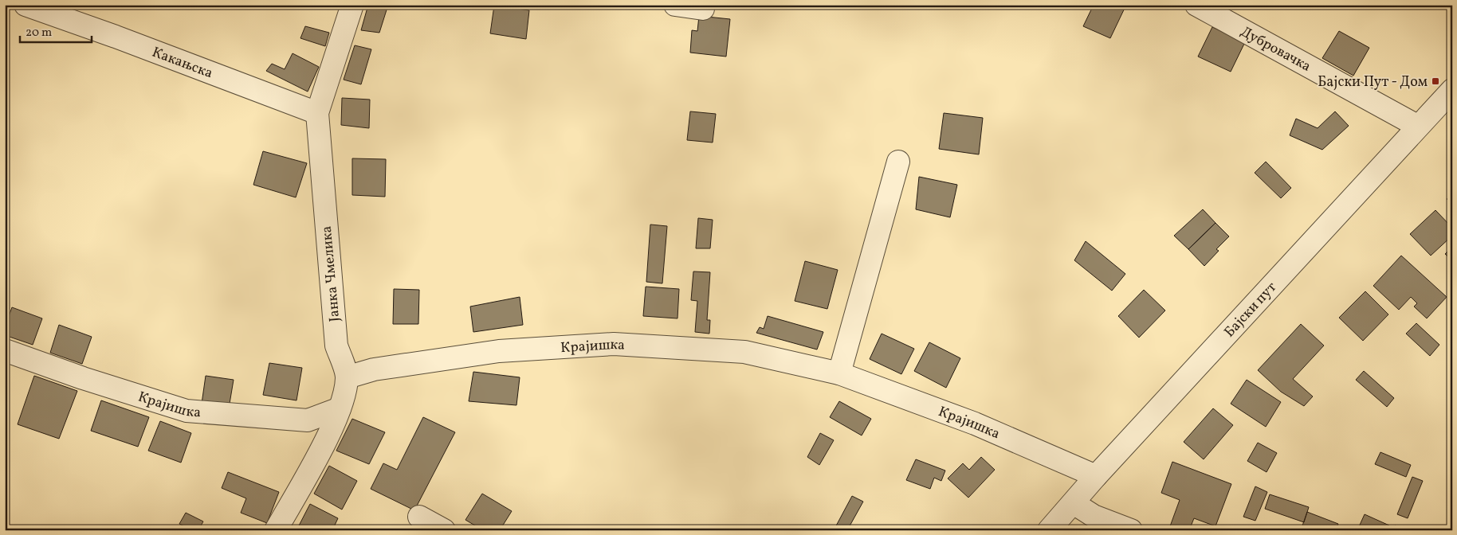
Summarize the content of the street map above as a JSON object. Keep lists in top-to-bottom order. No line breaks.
{"streets":{"street":["Дубровачка","Какањска","Јанка Чмелика","Бајски пут","Крајишка"]},"crossings":[["Дубровачка","Бајски пут"],["Какањска","Јанка Чмелика"],["Јанка Чмелика","Крајишка"],["Бајски пут","Крајишка"]],"places":{"transit":["Бајски Пут - Дом"]},"scale_bar":"20 m"}
